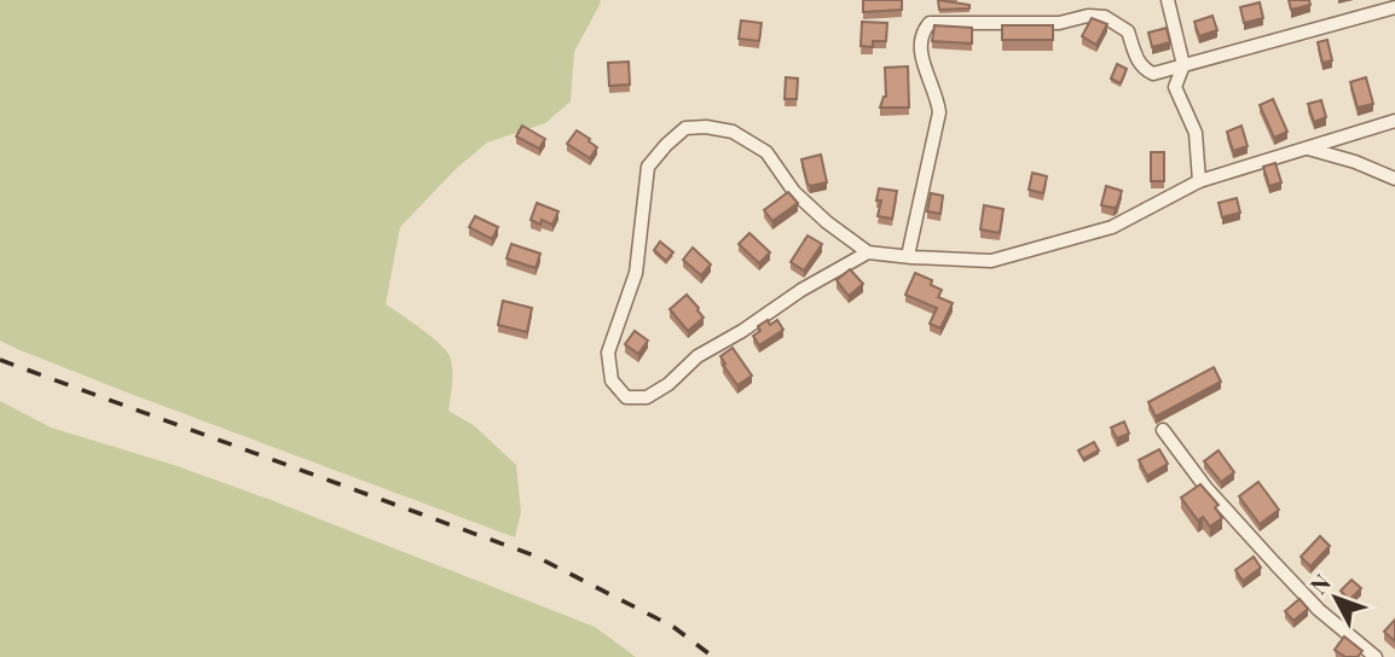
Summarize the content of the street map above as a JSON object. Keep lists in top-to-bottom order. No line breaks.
{"north":"top left"}
